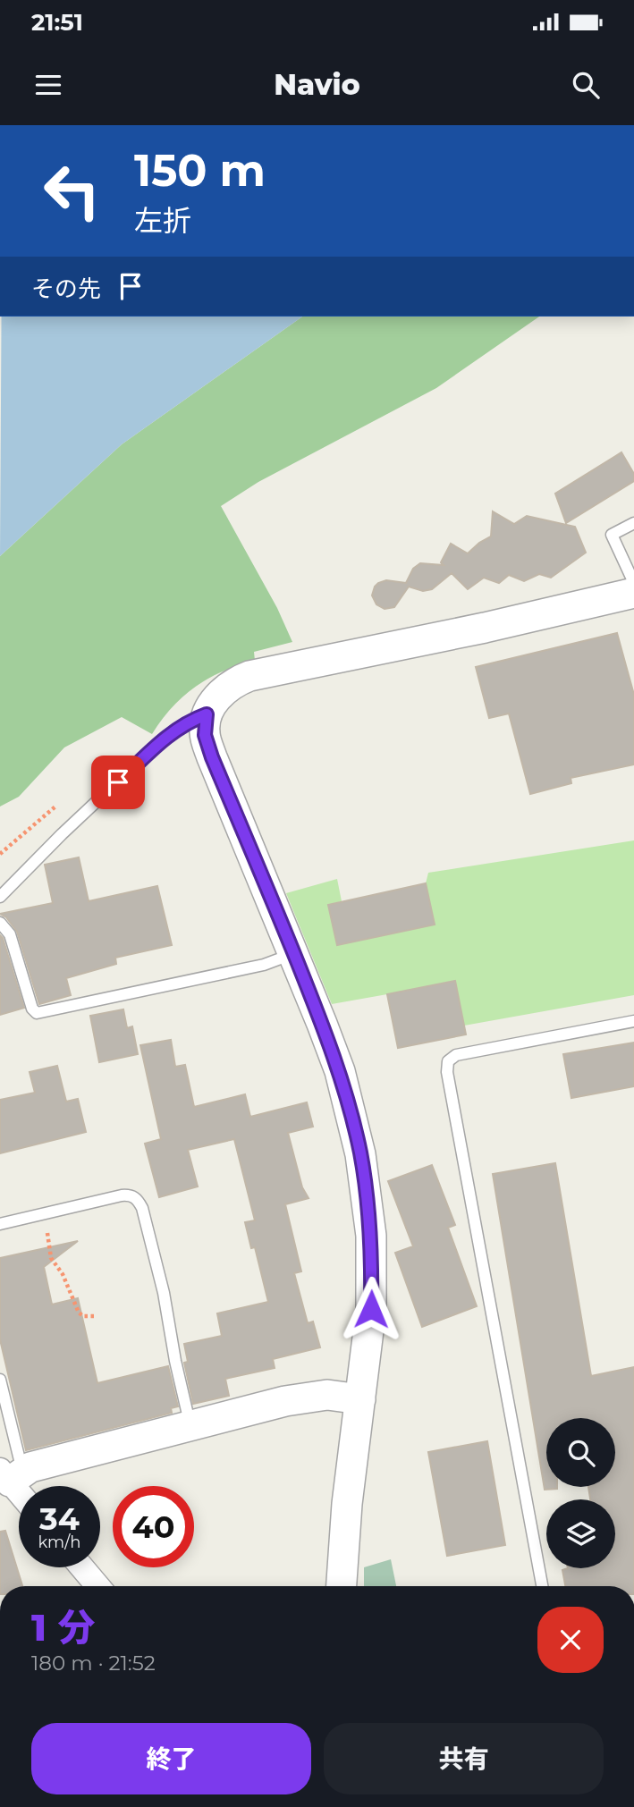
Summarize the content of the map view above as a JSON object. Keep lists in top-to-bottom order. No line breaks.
{"page":{"status":"21:51","header":"Navio","turn":["150 m","左折"],"then":"その先","speed":"34 km/h","limit":"40","heading":["1 分","180 m · 21:52"],"buttons":["終了","共有"]}}
